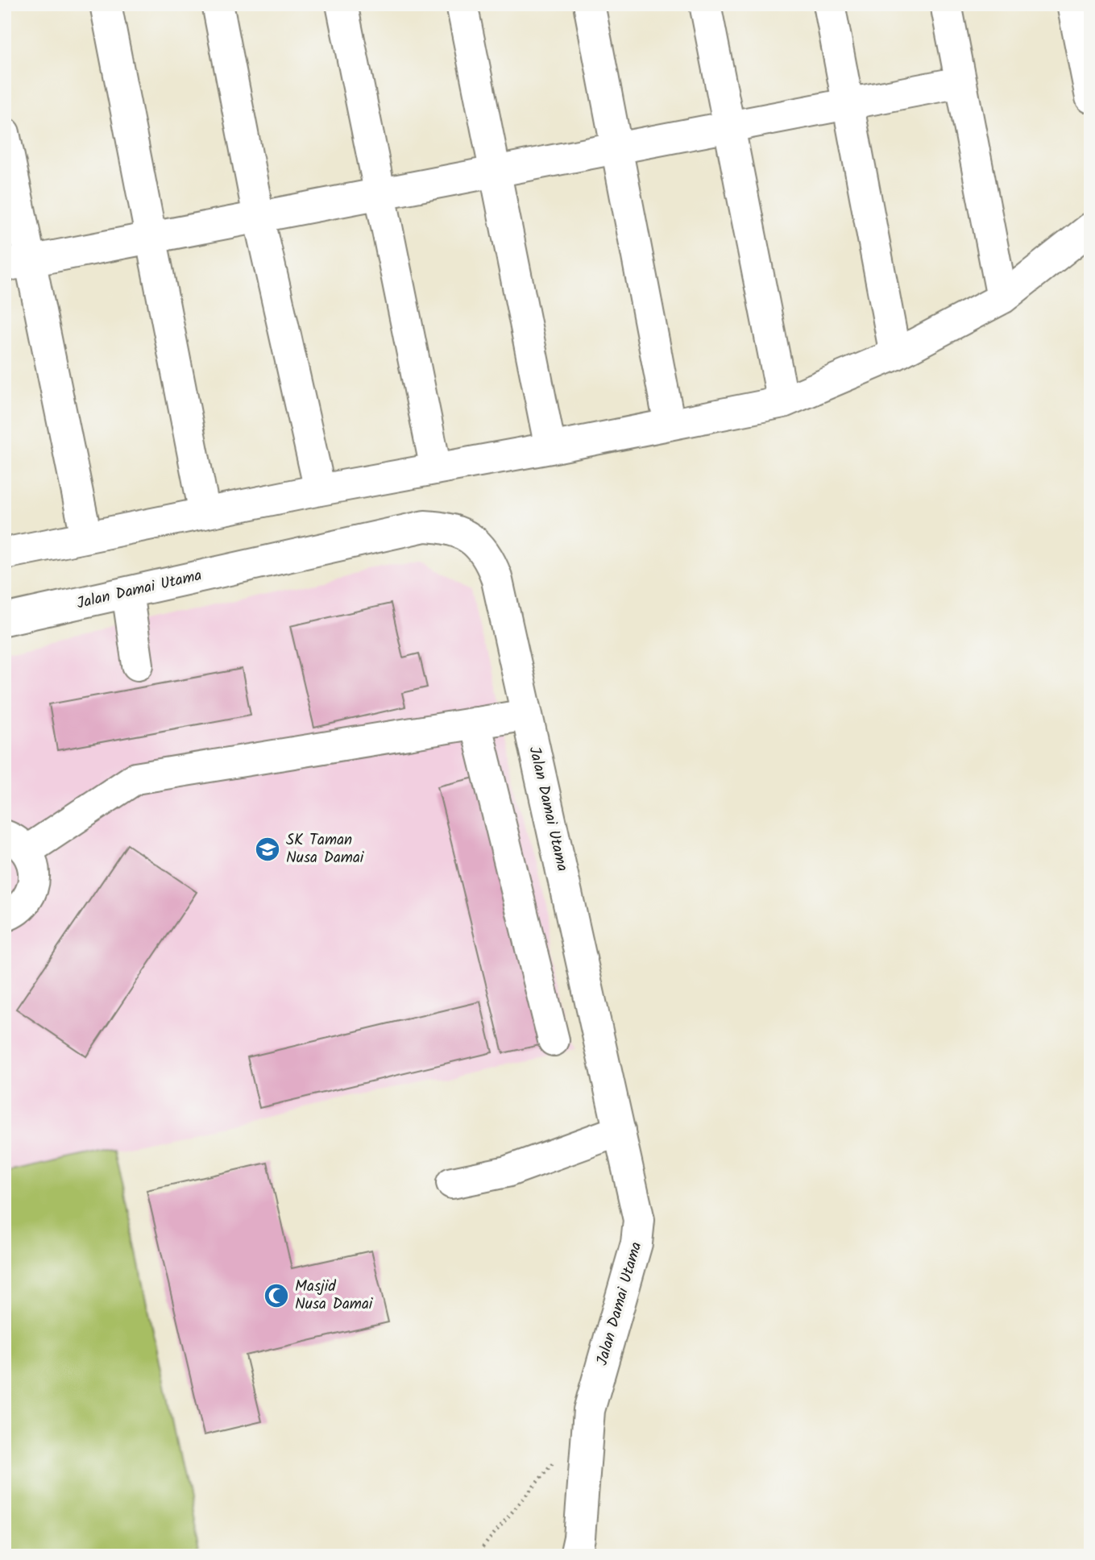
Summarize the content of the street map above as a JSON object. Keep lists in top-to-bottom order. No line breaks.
{"streets":{"street":["Jalan Damai Utama"]},"places":{"school or university":["SK Taman Nusa Damai"],"mosque":["Masjid Nusa Damai"]}}
